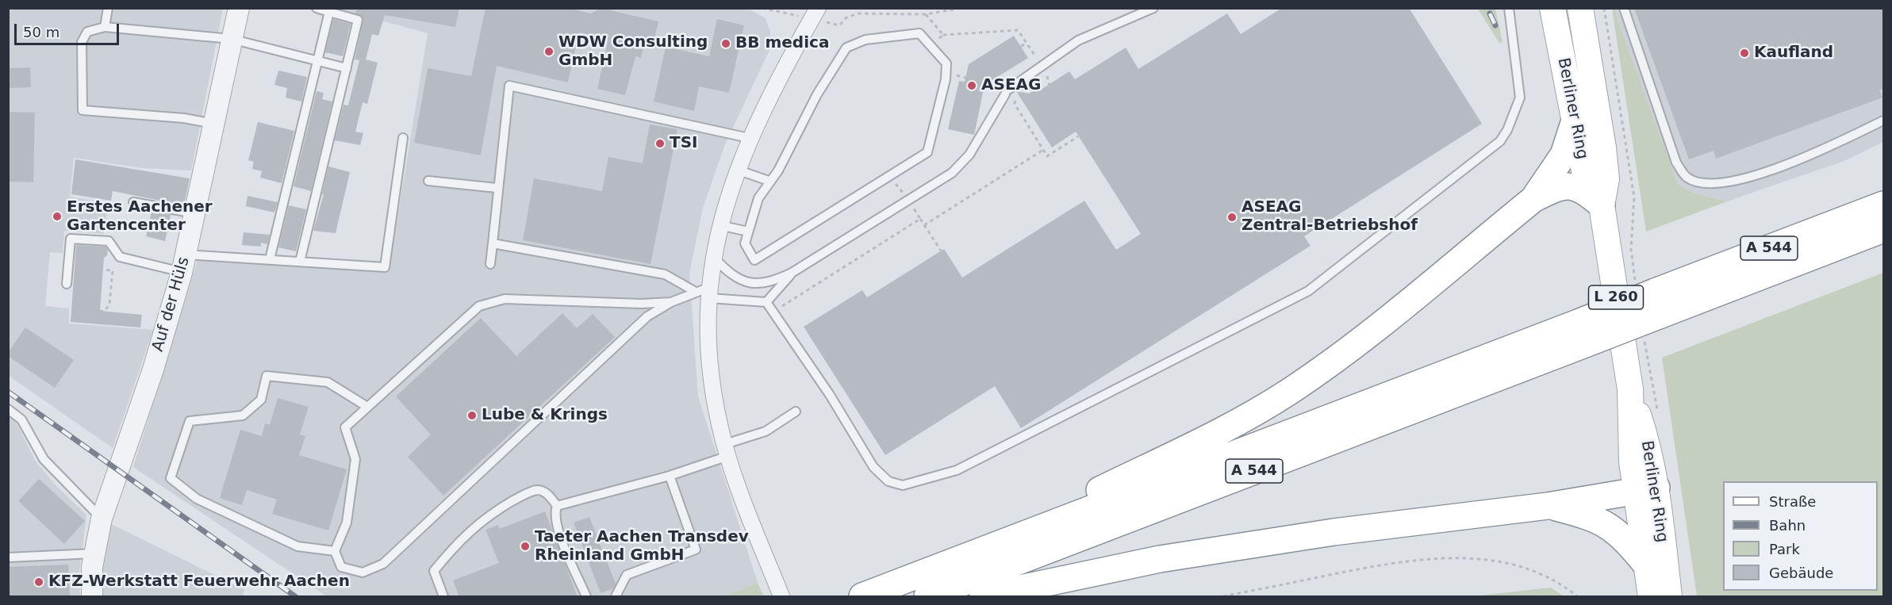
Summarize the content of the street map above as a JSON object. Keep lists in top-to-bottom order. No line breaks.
{"streets":{"highway":["A 544"],"main road":["Berliner Ring","L 260"],"street":["Auf der Hüls"]},"places":["BB medica","WDW Consulting GmbH","Kaufland","ASEAG","TSI","Erstes Aachener Gartencenter","ASEAG Zentral-Betriebshof","Lube & Krings","Taeter Aachen Transdev Rheinland GmbH","KFZ-Werkstatt Feuerwehr Aachen"],"legend":["Straße","Bahn","Park","Gebäude"],"scale_bar":"50 m"}
